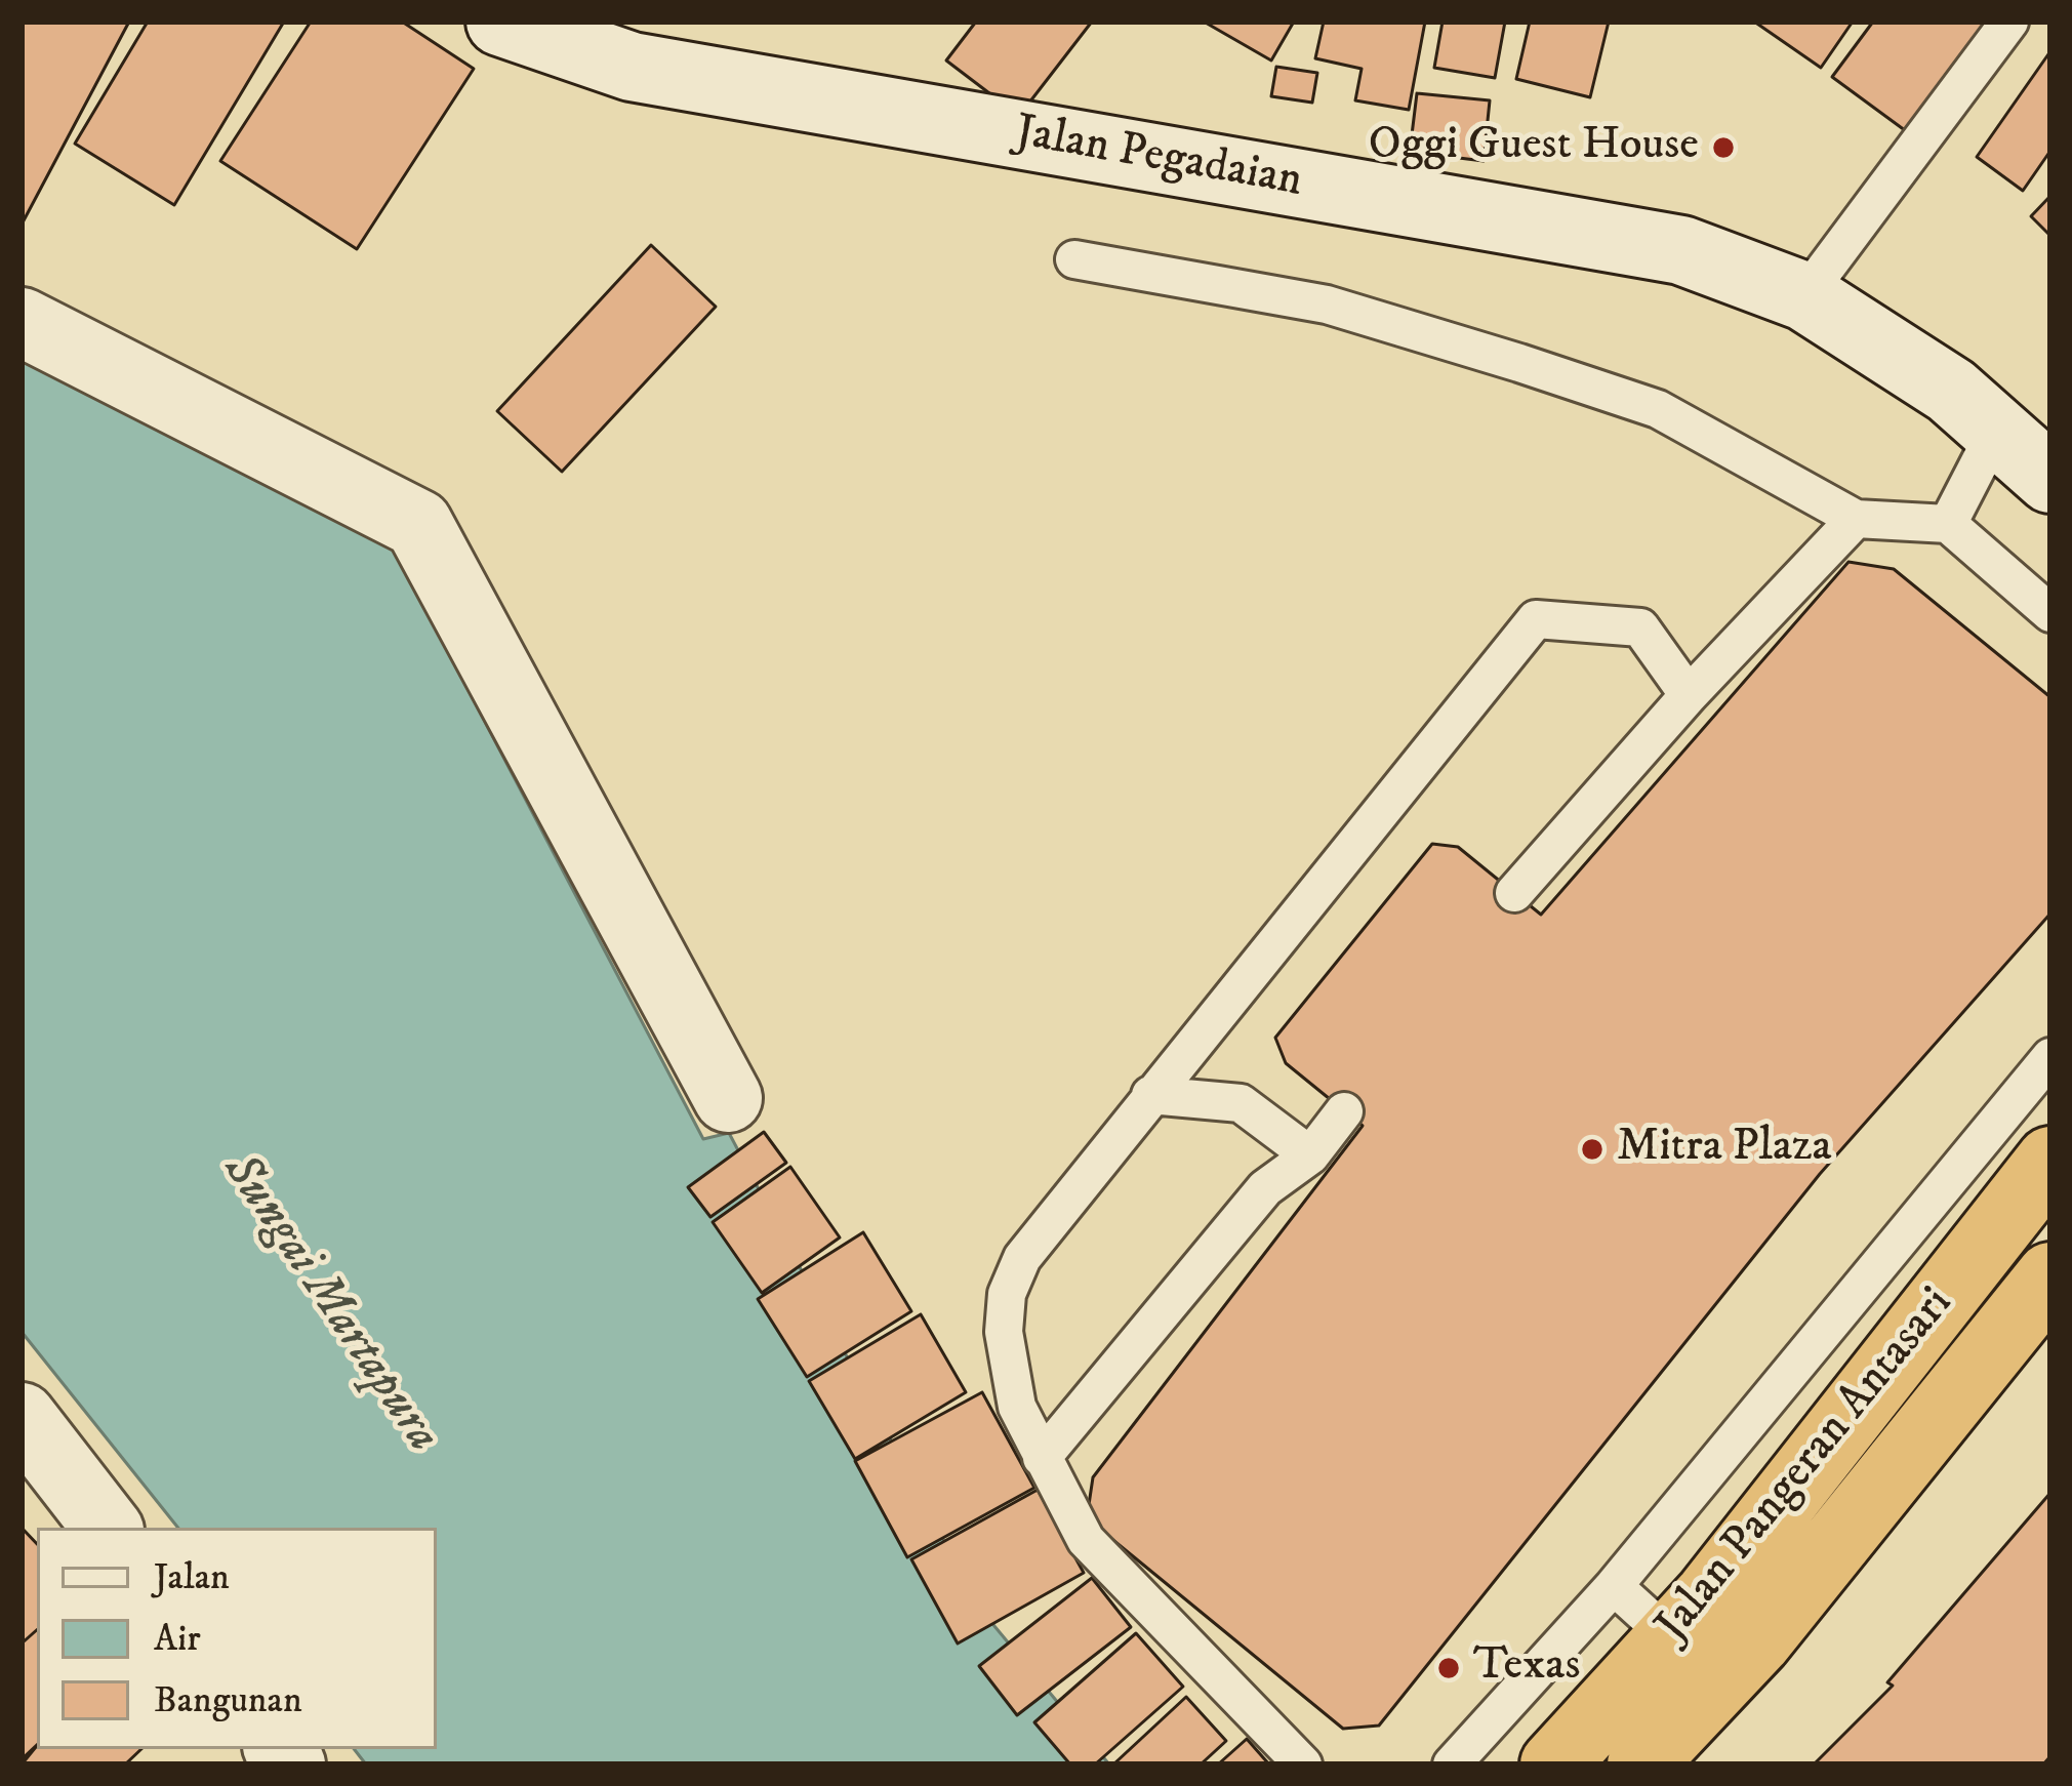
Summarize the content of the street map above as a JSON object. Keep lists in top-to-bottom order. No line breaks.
{"streets":{"highway":["Jalan Pangeran Antasari"],"street":["Jalan Pegadaian"]},"water":["Sungai Martapura"],"places":["Oggi Guest House","Mitra Plaza","Texas"],"legend":["Jalan","Air","Bangunan"]}
